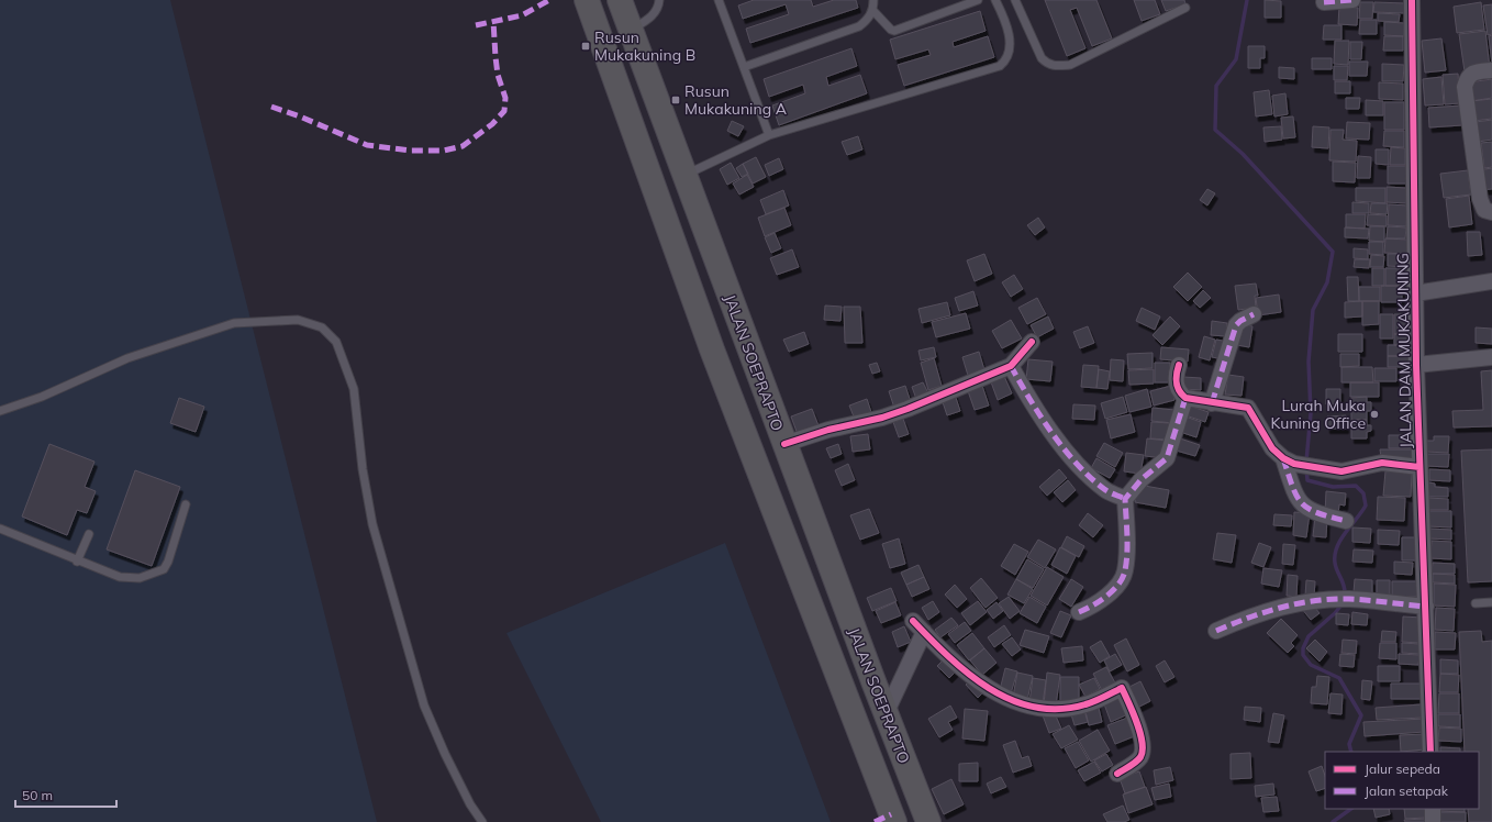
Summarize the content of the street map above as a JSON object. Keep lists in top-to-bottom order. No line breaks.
{"streets":{"highway":["JALAN SOEPRAPTO"],"street":["JALAN DAM MUKAKUNING"]},"places":{"transit":["Rusun Mukakuning B","Rusun Mukakuning A"],"other":["Lurah Muka Kuning Office"]},"legend":["Jalur sepeda","Jalan setapak"],"scale_bar":"50 m"}
